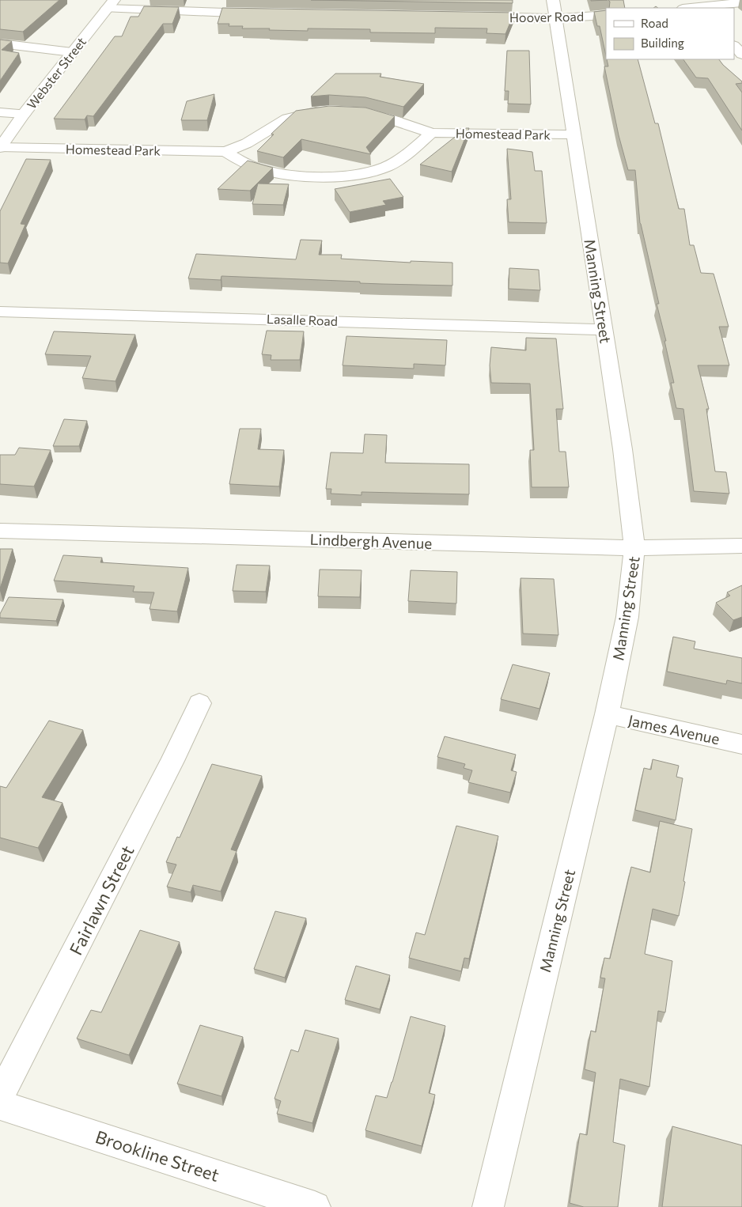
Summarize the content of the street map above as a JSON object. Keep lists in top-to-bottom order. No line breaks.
{"streets":{"street":["Hoover Road","Webster Street","Homestead Park","Manning Street","Lasalle Road","Lindbergh Avenue","James Avenue","Fairlawn Street","Brookline Street"]},"crossings":[["Hoover Road","Manning Street"],["Webster Street","Homestead Park"],["Homestead Park","Manning Street"],["Manning Street","Lasalle Road"],["Manning Street","Lindbergh Avenue"],["Manning Street","James Avenue"]],"legend":["Road","Building"]}
